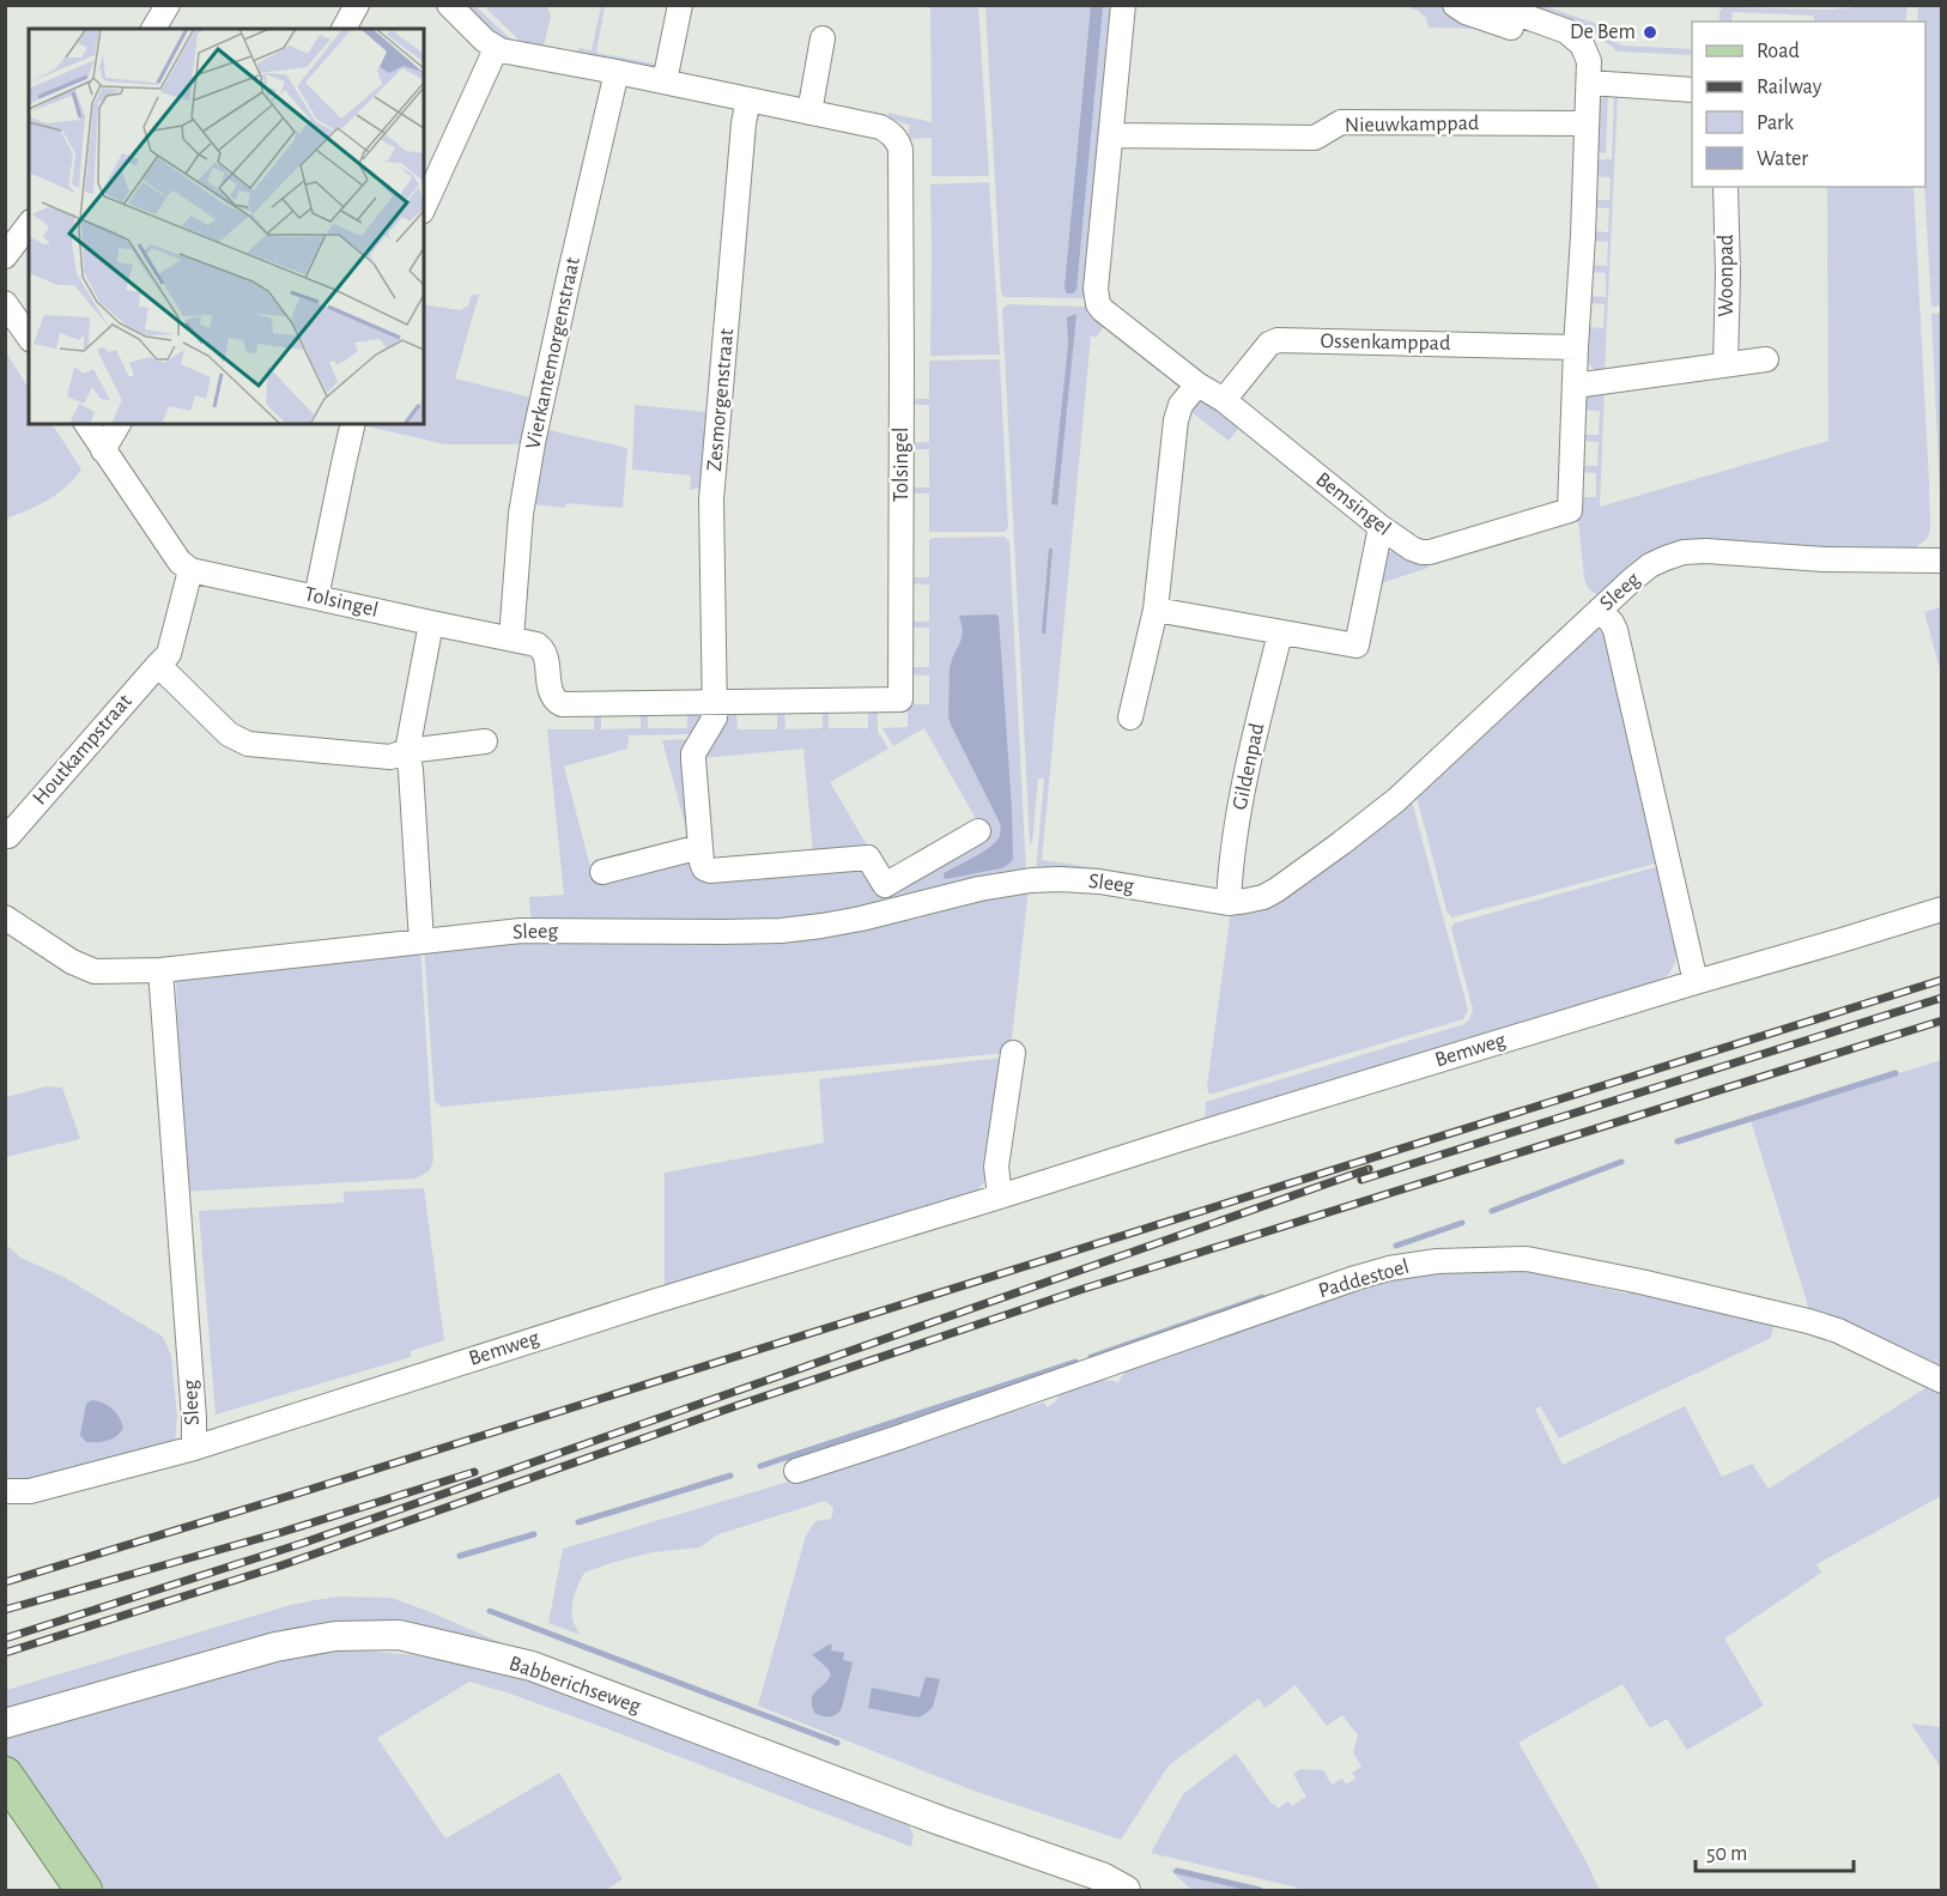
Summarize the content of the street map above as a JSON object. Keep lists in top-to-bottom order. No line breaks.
{"streets":{"street":["Nieuwkamppad","Woonpad","Ossenkamppad","Vierkantemorgenstraat","Zesmorgenstraat","Tolsingel","Bemsingel","Sleeg","Houtkampstraat","Gildenpad","Bemweg","Paddestoel","Babberichseweg"]},"crossings":[["Nieuwkamppad","Bemsingel"],["Ossenkamppad","Bemsingel"],["Vierkantemorgenstraat","Tolsingel"],["Zesmorgenstraat","Tolsingel"],["Tolsingel","Houtkampstraat"],["Sleeg","Gildenpad"],["Sleeg","Bemweg"]],"places":["De Bem"],"legend":["Road","Railway","Park","Water"],"scale_bar":"50 m"}
